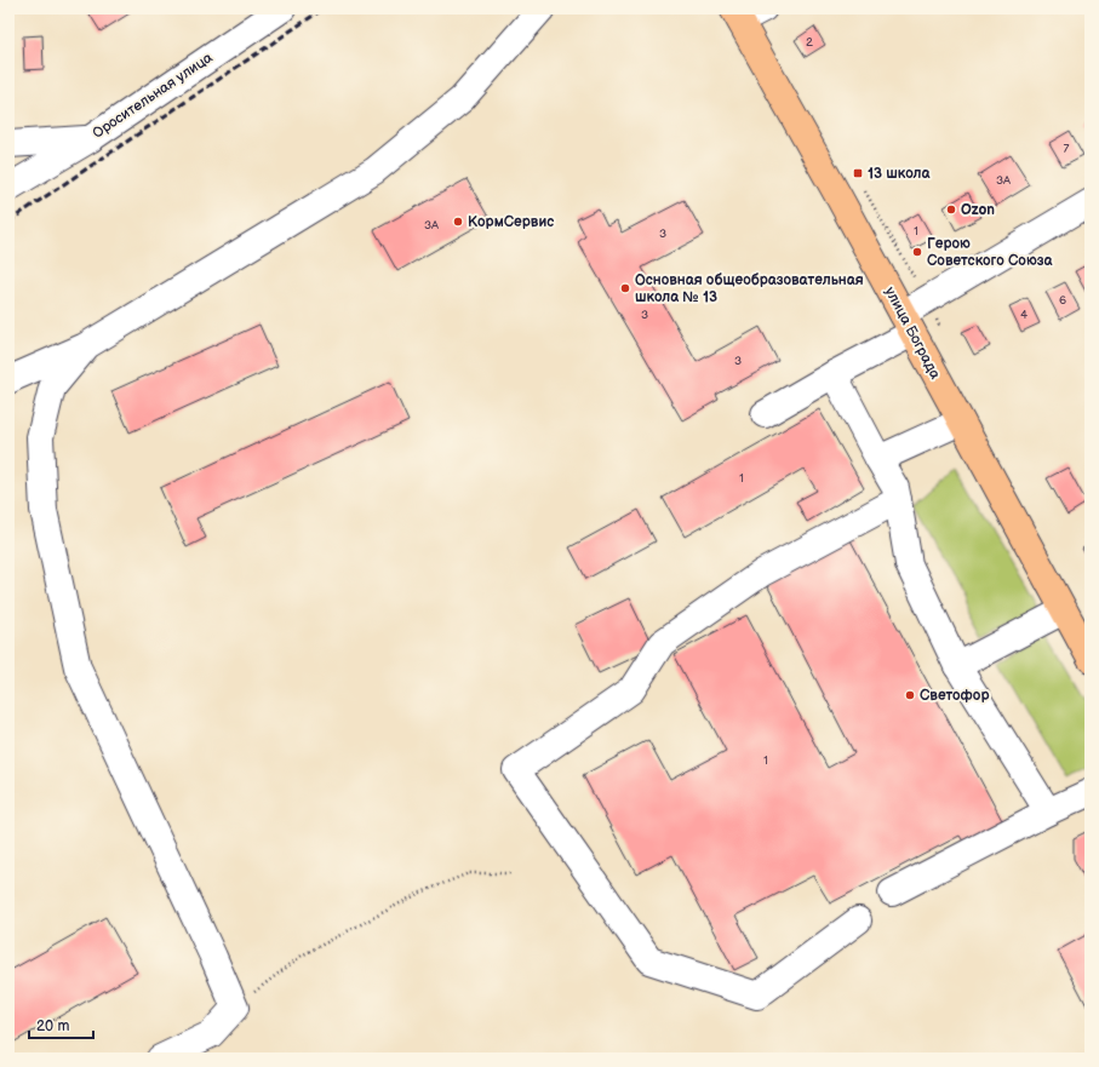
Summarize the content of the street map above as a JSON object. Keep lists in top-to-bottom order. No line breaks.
{"streets":{"main road":["улица Бограда"],"street":["Оросительная улица"]},"places":{"transit":["13 школа"],"other":["Ozon","КормСервис","Герою Советского Союза","Основная общеобразовательная школа № 13","Светофор"]},"house_numbers":["2","7","3А","3А","1","3","6","3","4","3","1","1"],"scale_bar":"20 m"}
